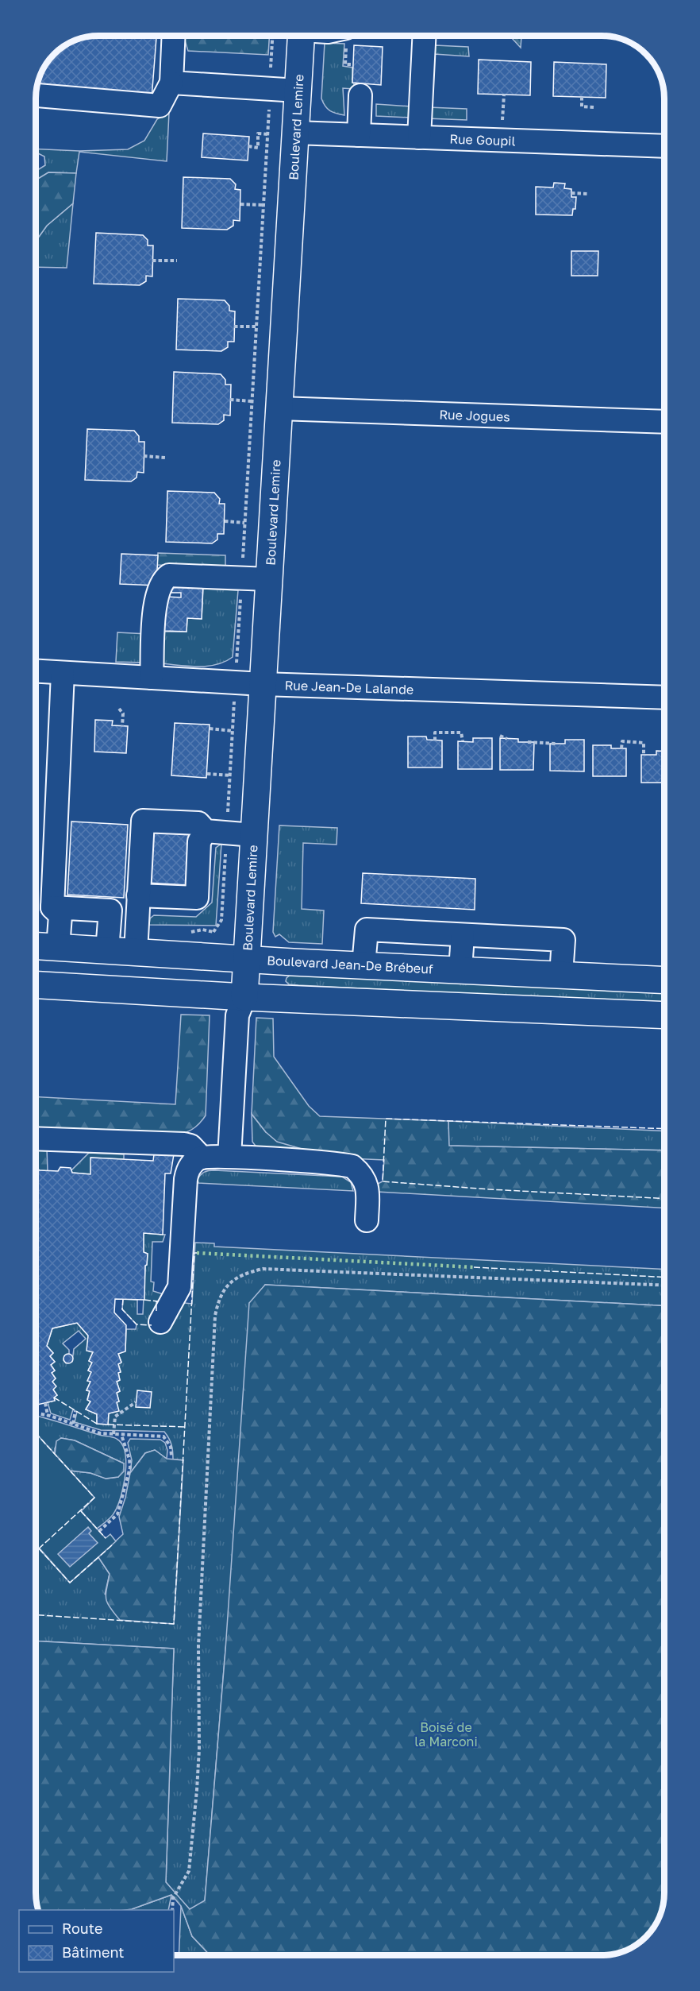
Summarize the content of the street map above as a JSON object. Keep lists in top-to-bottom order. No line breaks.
{"streets":{"main road":["Boulevard Lemire","Boulevard Jean-De Brébeuf"],"street":["Rue Goupil","Rue Jogues","Rue Jean-De Lalande"]},"crossings":[["Boulevard Lemire","Rue Goupil"],["Boulevard Lemire","Rue Jogues"],["Boulevard Lemire","Rue Jean-De Lalande"],["Boulevard Lemire","Boulevard Jean-De Brébeuf"]],"parks":["Boisé de la Marconi"],"legend":["Route","Bâtiment"]}
